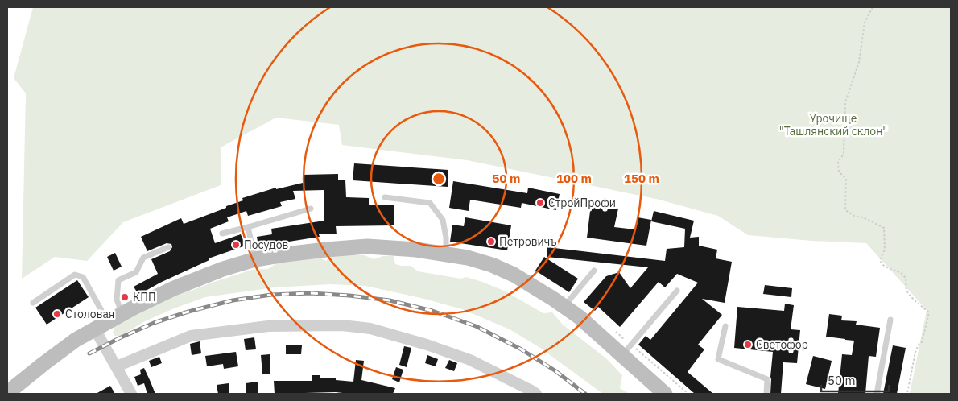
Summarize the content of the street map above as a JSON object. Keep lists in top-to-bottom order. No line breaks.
{"parks":["Урочище \"Ташлянский склон\""],"places":["СтройПрофи","Петровичъ","Посудов","КПП","Столовая","Светофор"],"scale_bar":"50 m","rings":["50 m","100 m","150 m"]}
